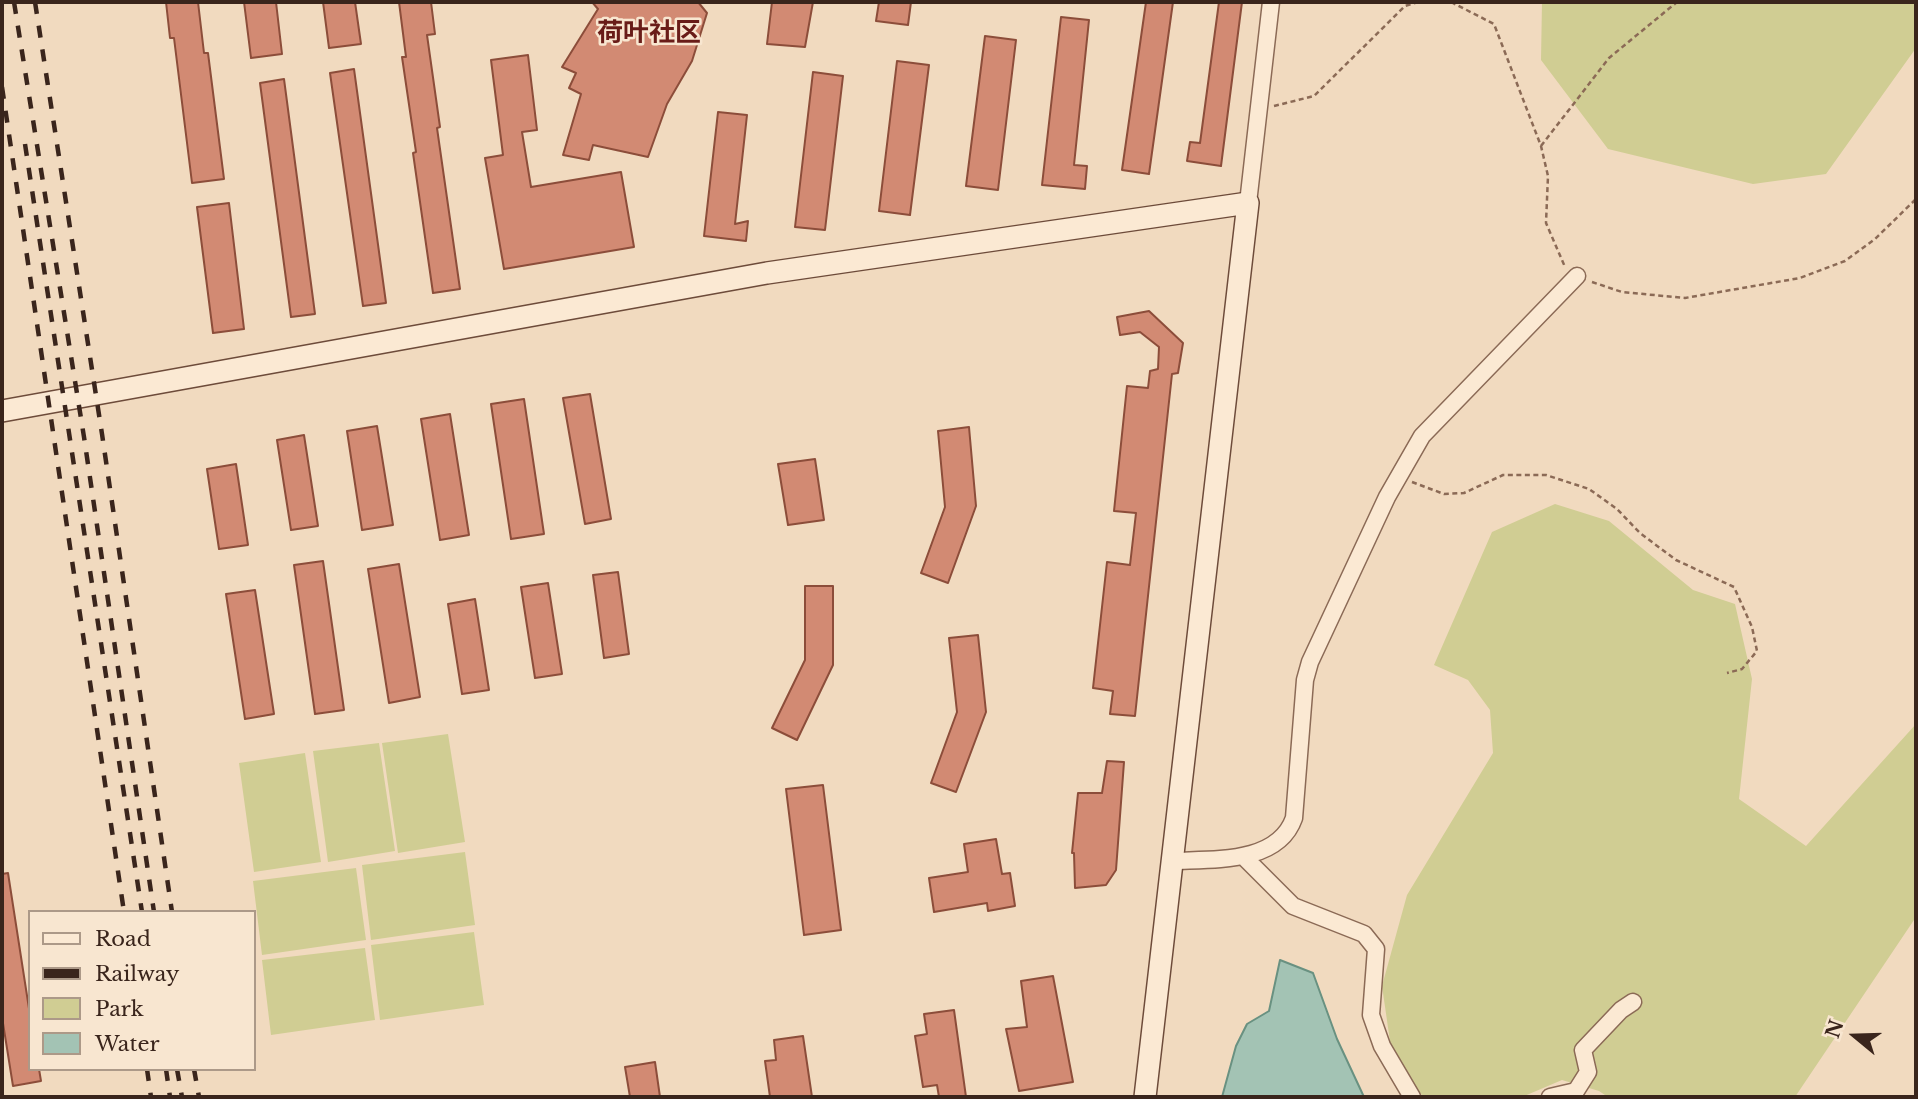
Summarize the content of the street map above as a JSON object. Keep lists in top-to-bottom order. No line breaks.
{"districts":["荷叶社区"],"legend":["Road","Railway","Park","Water"],"north":"left"}
